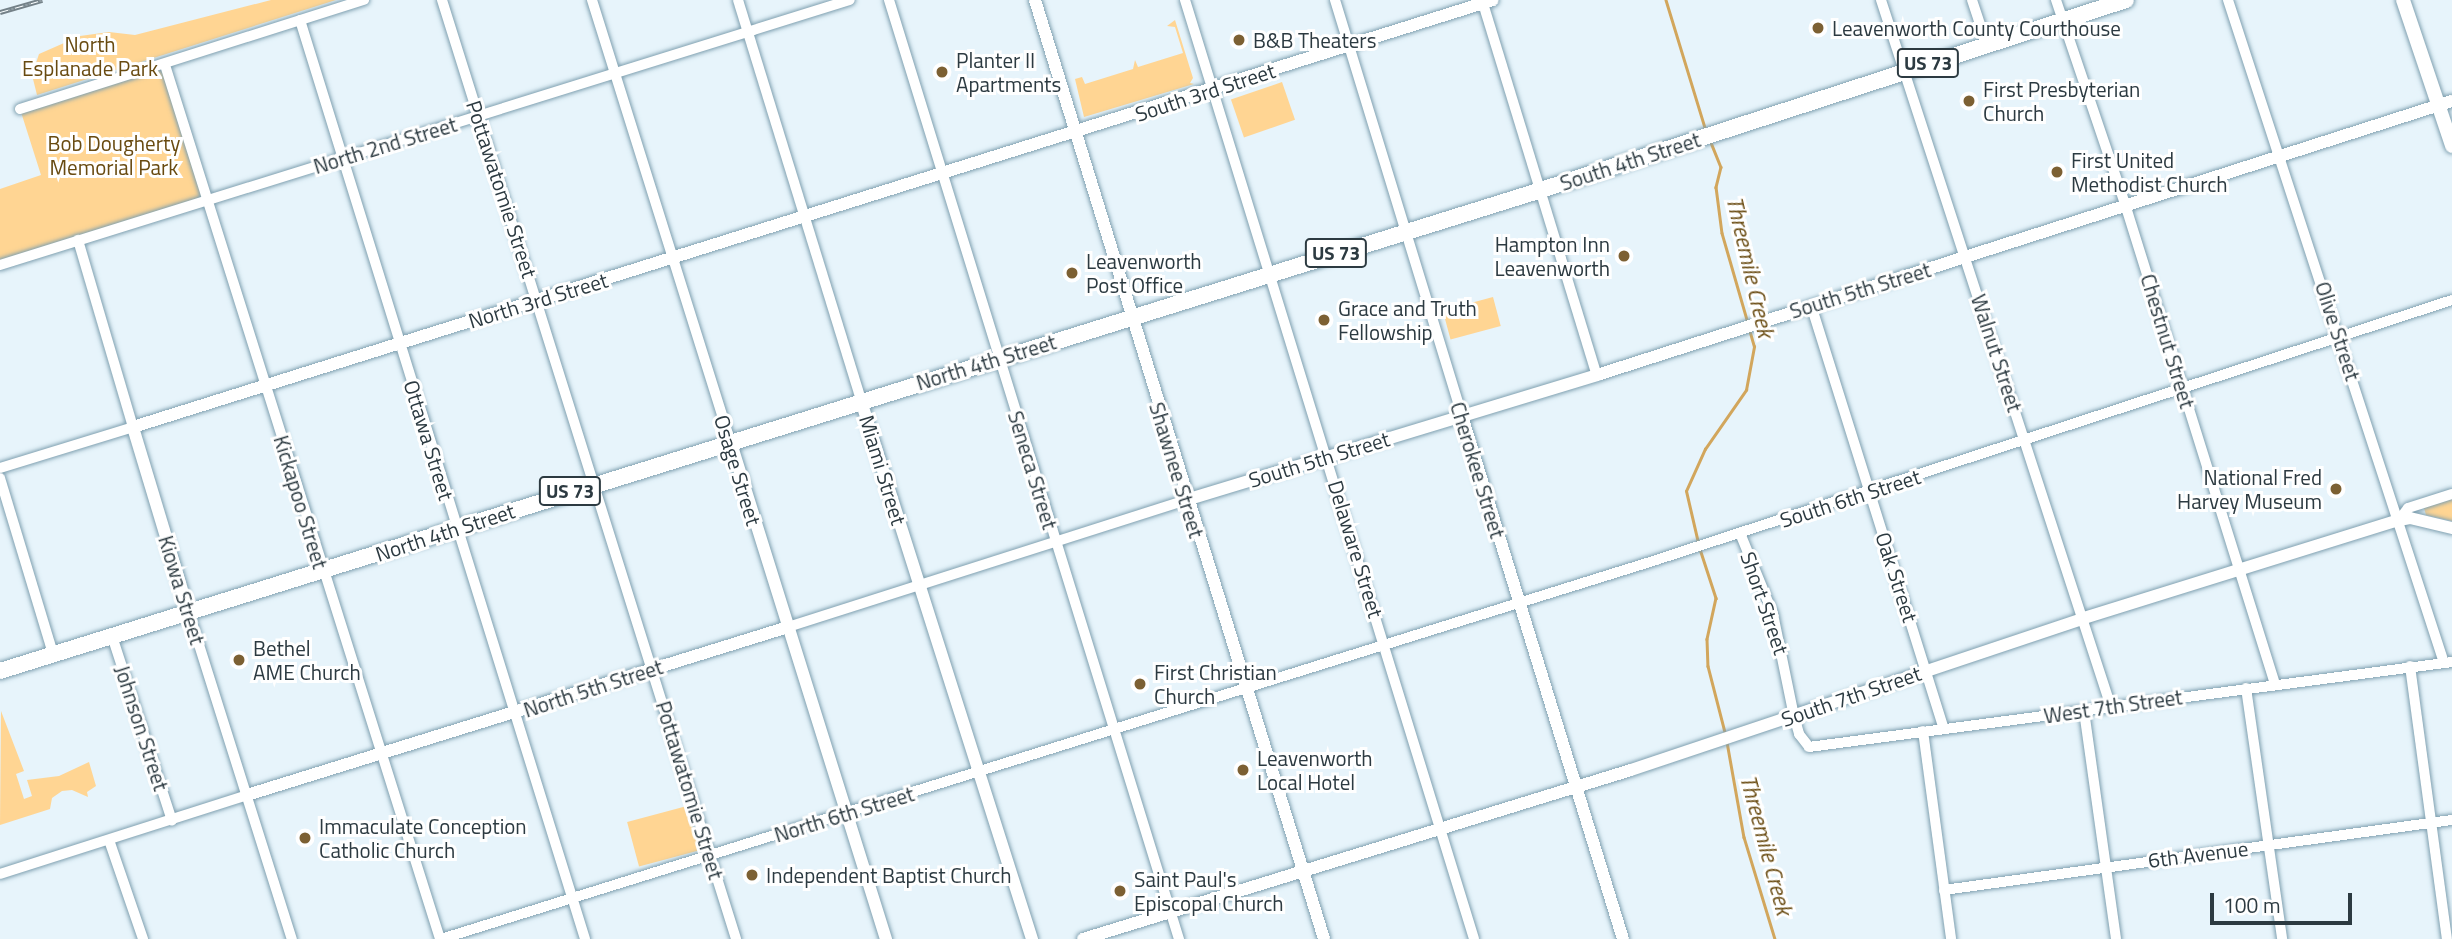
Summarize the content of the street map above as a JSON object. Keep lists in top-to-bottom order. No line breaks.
{"streets":{"highway":["US 73","South 4th Street","North 4th Street"],"street":["South 3rd Street","North 2nd Street","Pottawatomie Street","South 5th Street","North 3rd Street","Olive Street","Chestnut Street","Walnut Street","Ottawa Street","Osage Street","Miami Street","Seneca Street","Shawnee Street","Cherokee Street","South 6th Street","Kickapoo Street","Delaware Street","Oak Street","Kiowa Street","Short Street","North 5th Street","South 7th Street","West 7th Street","Johnson Street","North 6th Street","6th Avenue"]},"crossings":[["South 3rd Street","North 3rd Street"],["South 3rd Street","Shawnee Street"],["South 3rd Street","Cherokee Street"],["South 3rd Street","Delaware Street"],["North 2nd Street","Pottawatomie Street"],["North 2nd Street","Ottawa Street"],["North 2nd Street","Osage Street"],["North 2nd Street","Miami Street"],["North 2nd Street","Kickapoo Street"],["North 2nd Street","Kiowa Street"],["South 4th Street","Chestnut Street"],["South 4th Street","Walnut Street"],["South 4th Street","North 4th Street"],["South 4th Street","Shawnee Street"],["South 4th Street","Cherokee Street"],["South 4th Street","Delaware Street"],["Pottawatomie Street","North 3rd Street"],["Pottawatomie Street","North 4th Street"],["Pottawatomie Street","North 5th Street"],["Pottawatomie Street","North 6th Street"],["South 5th Street","Olive Street"],["South 5th Street","Chestnut Street"],["South 5th Street","Walnut Street"],["South 5th Street","Shawnee Street"],["South 5th Street","Cherokee Street"],["South 5th Street","Delaware Street"],["South 5th Street","Oak Street"],["South 5th Street","North 5th Street"],["North 3rd Street","Ottawa Street"],["North 3rd Street","Osage Street"],["North 3rd Street","Miami Street"],["North 3rd Street","Seneca Street"],["North 3rd Street","Shawnee Street"],["North 3rd Street","Kickapoo Street"],["North 3rd Street","Kiowa Street"],["Olive Street","South 6th Street"],["Olive Street","South 7th Street"],["Olive Street","West 7th Street"],["Chestnut Street","South 6th Street"],["Chestnut Street","South 7th Street"],["Chestnut Street","West 7th Street"],["Walnut Street","South 6th Street"],["Walnut Street","South 7th Street"],["Walnut Street","West 7th Street"],["North 4th Street","Ottawa Street"],["North 4th Street","Osage Street"],["North 4th Street","Miami Street"],["North 4th Street","Seneca Street"],["North 4th Street","Shawnee Street"],["North 4th Street","Kickapoo Street"],["North 4th Street","Kiowa Street"],["North 4th Street","Johnson Street"],["Ottawa Street","North 5th Street"],["Ottawa Street","North 6th Street"],["Osage Street","North 5th Street"],["Osage Street","North 6th Street"],["Miami Street","North 5th Street"],["Miami Street","North 6th Street"],["Seneca Street","North 5th Street"],["Seneca Street","South 7th Street"],["Seneca Street","North 6th Street"],["Shawnee Street","South 6th Street"],["Shawnee Street","North 5th Street"],["Shawnee Street","South 7th Street"],["Shawnee Street","North 6th Street"],["Cherokee Street","South 6th Street"],["Cherokee Street","South 7th Street"],["South 6th Street","Delaware Street"],["South 6th Street","Oak Street"],["South 6th Street","Short Street"],["South 6th Street","North 6th Street"],["Kickapoo Street","North 5th Street"],["Kickapoo Street","North 6th Street"],["Delaware Street","South 7th Street"],["Oak Street","South 7th Street"],["Oak Street","West 7th Street"],["Kiowa Street","North 5th Street"],["Short Street","South 7th Street"],["Short Street","West 7th Street"],["North 5th Street","Johnson Street"],["South 7th Street","West 7th Street"]],"water":["Threemile Creek"],"parks":["North Esplanade Park","Bob Dougherty Memorial Park"],"places":["Leavenworth County Courthouse","B&B Theaters","Planter II Apartments","First Presbyterian Church","First United Methodist Church","Hampton Inn Leavenworth","Leavenworth Post Office","Grace and Truth Fellowship","National Fred Harvey Museum","Bethel AME Church","First Christian Church","Leavenworth Local Hotel","Immaculate Conception Catholic Church","Independent Baptist Church","Saint Paul's Episcopal Church"],"scale_bar":"100 m"}
